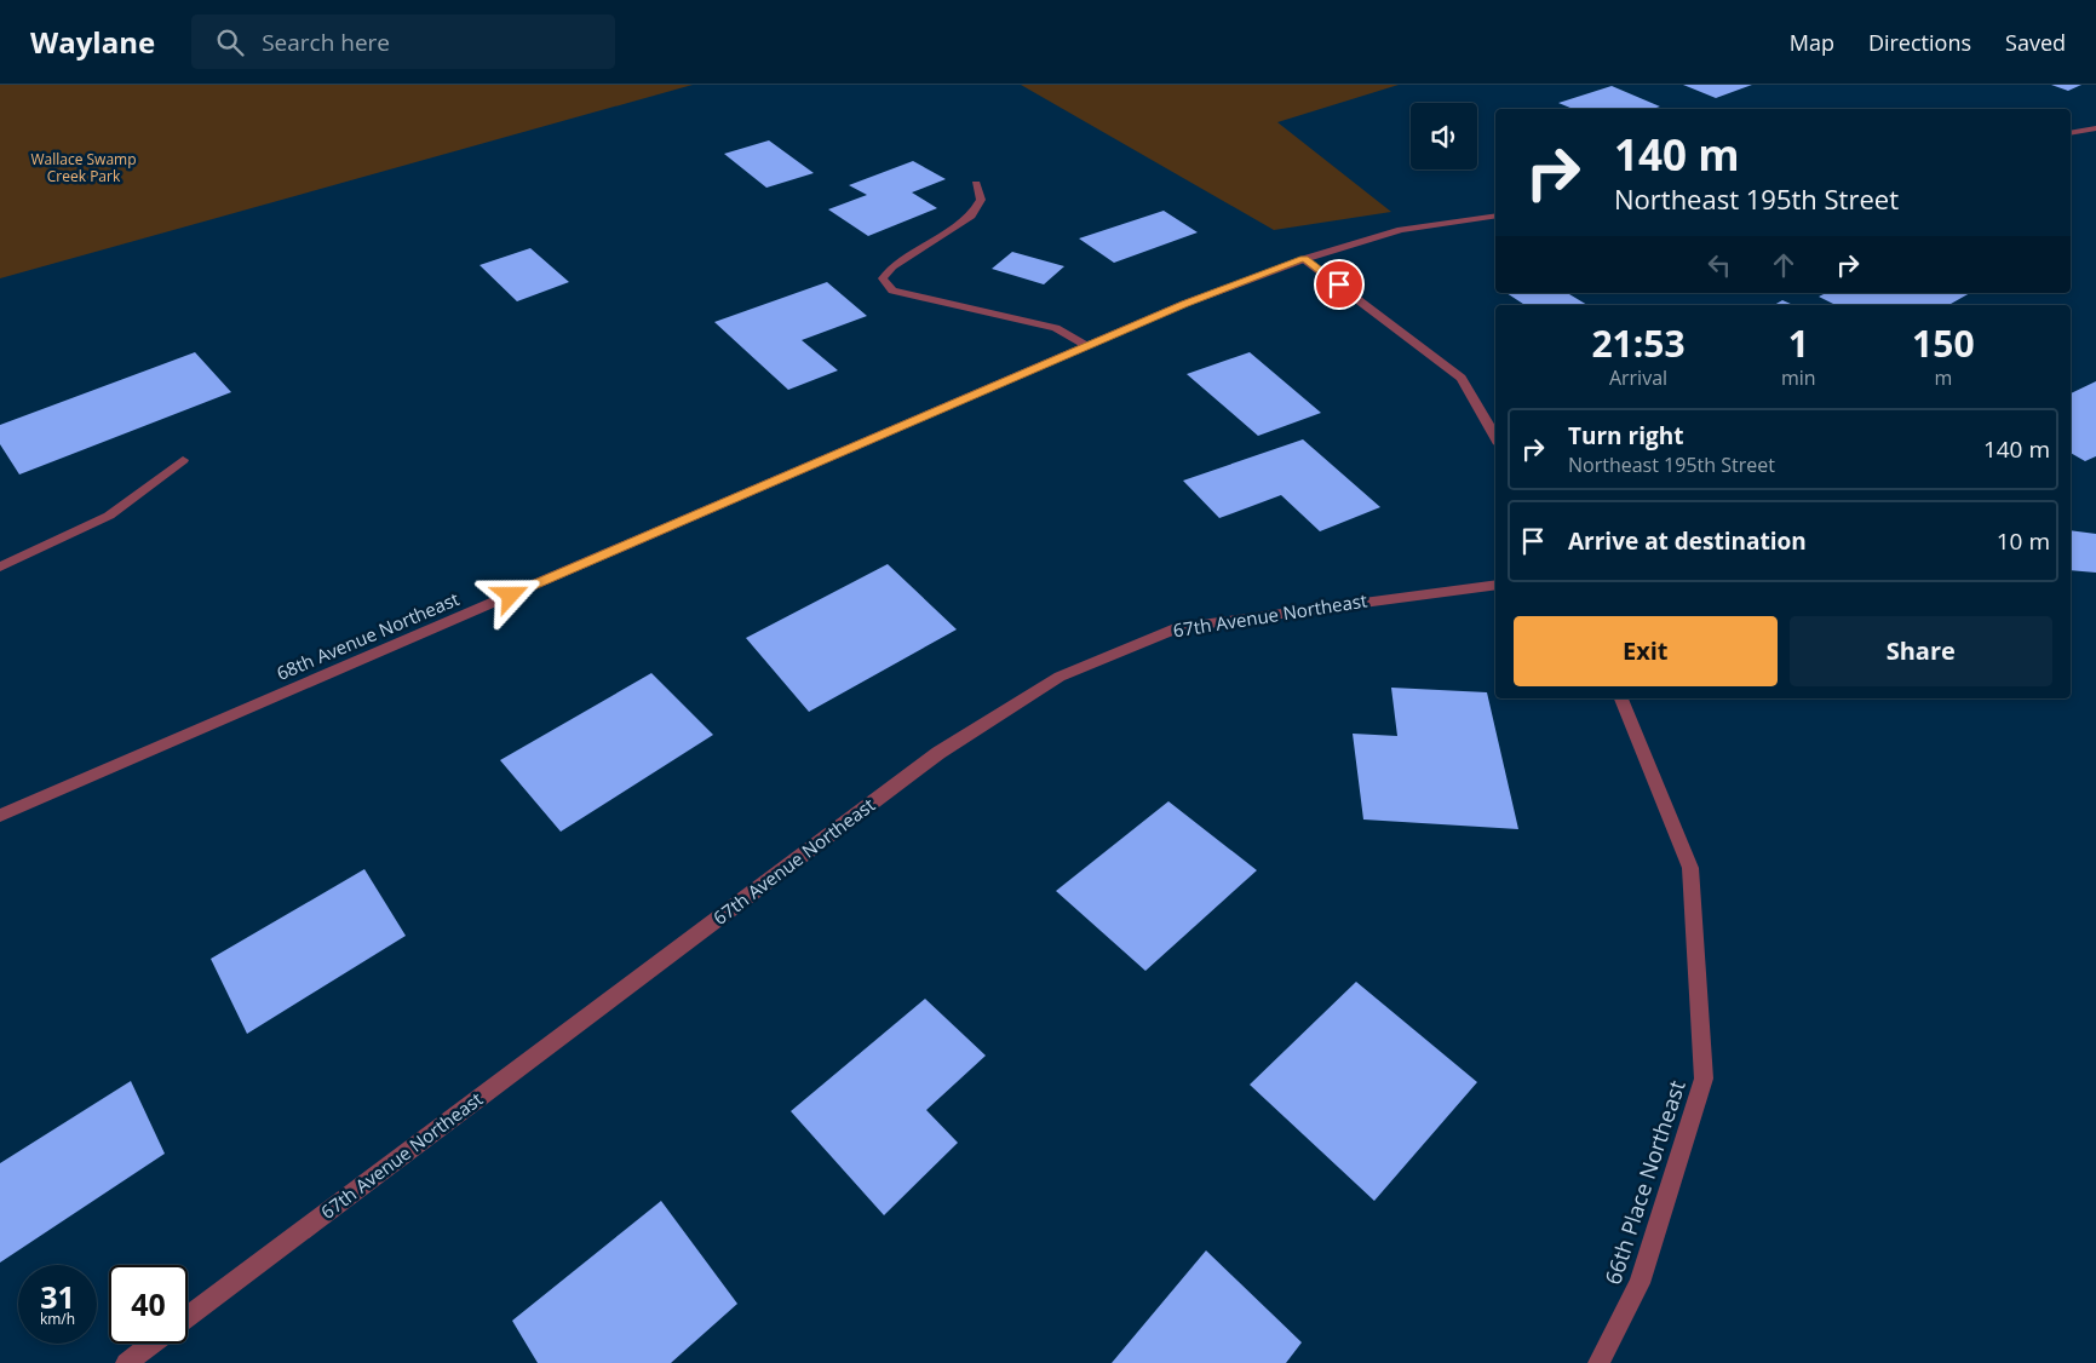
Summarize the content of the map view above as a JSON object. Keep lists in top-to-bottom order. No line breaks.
{"streets":{"street":["67th Avenue Northeast","68th Avenue Northeast","66th Place Northeast"]},"parks":["Wallace Swamp Creek Park"],"page":{"header":"Waylane","search":"Search here","nav":["Map","Directions","Saved"],"turn":["140 m","Northeast 195th Street"],"eta":["21:53","Arrival","1","min","150","m"],"list":[{"name":"Turn right","note":"Northeast 195th Street","value":"140 m"},{"name":"Arrive at destination","value":"10 m"}],"buttons":["Exit","Share"],"speed":"31 km/h","limit":"40"}}
